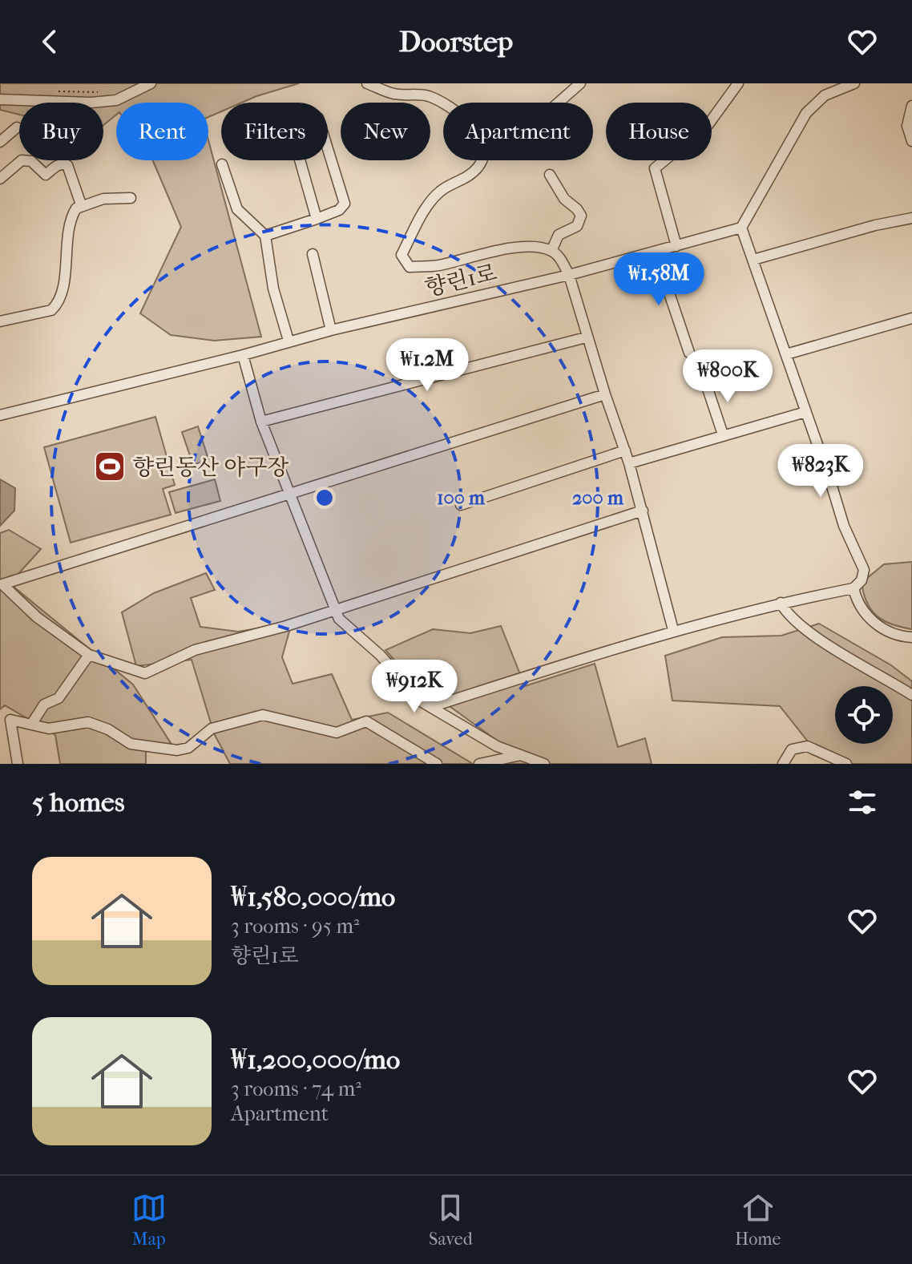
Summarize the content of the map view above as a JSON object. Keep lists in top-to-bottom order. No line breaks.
{"streets":{"street":["향린1로"]},"places":{"sports":["향린동산 야구장"]},"page":{"header":"Doorstep","chip":["Buy","Rent","Filters","New","Apartment","House"],"price":["₩1.58M","₩1.2M","₩800K","₩823K","₩912K"],"heading":"5 homes","list":[{"name":"₩1,580,000/mo","note":"3 rooms · 95 m² · 향린1로"},{"name":"₩1,200,000/mo","note":"3 rooms · 74 m² · Apartment"}],"tabs":["Map","Saved","Home"]},"rings":["100 m","200 m"]}
